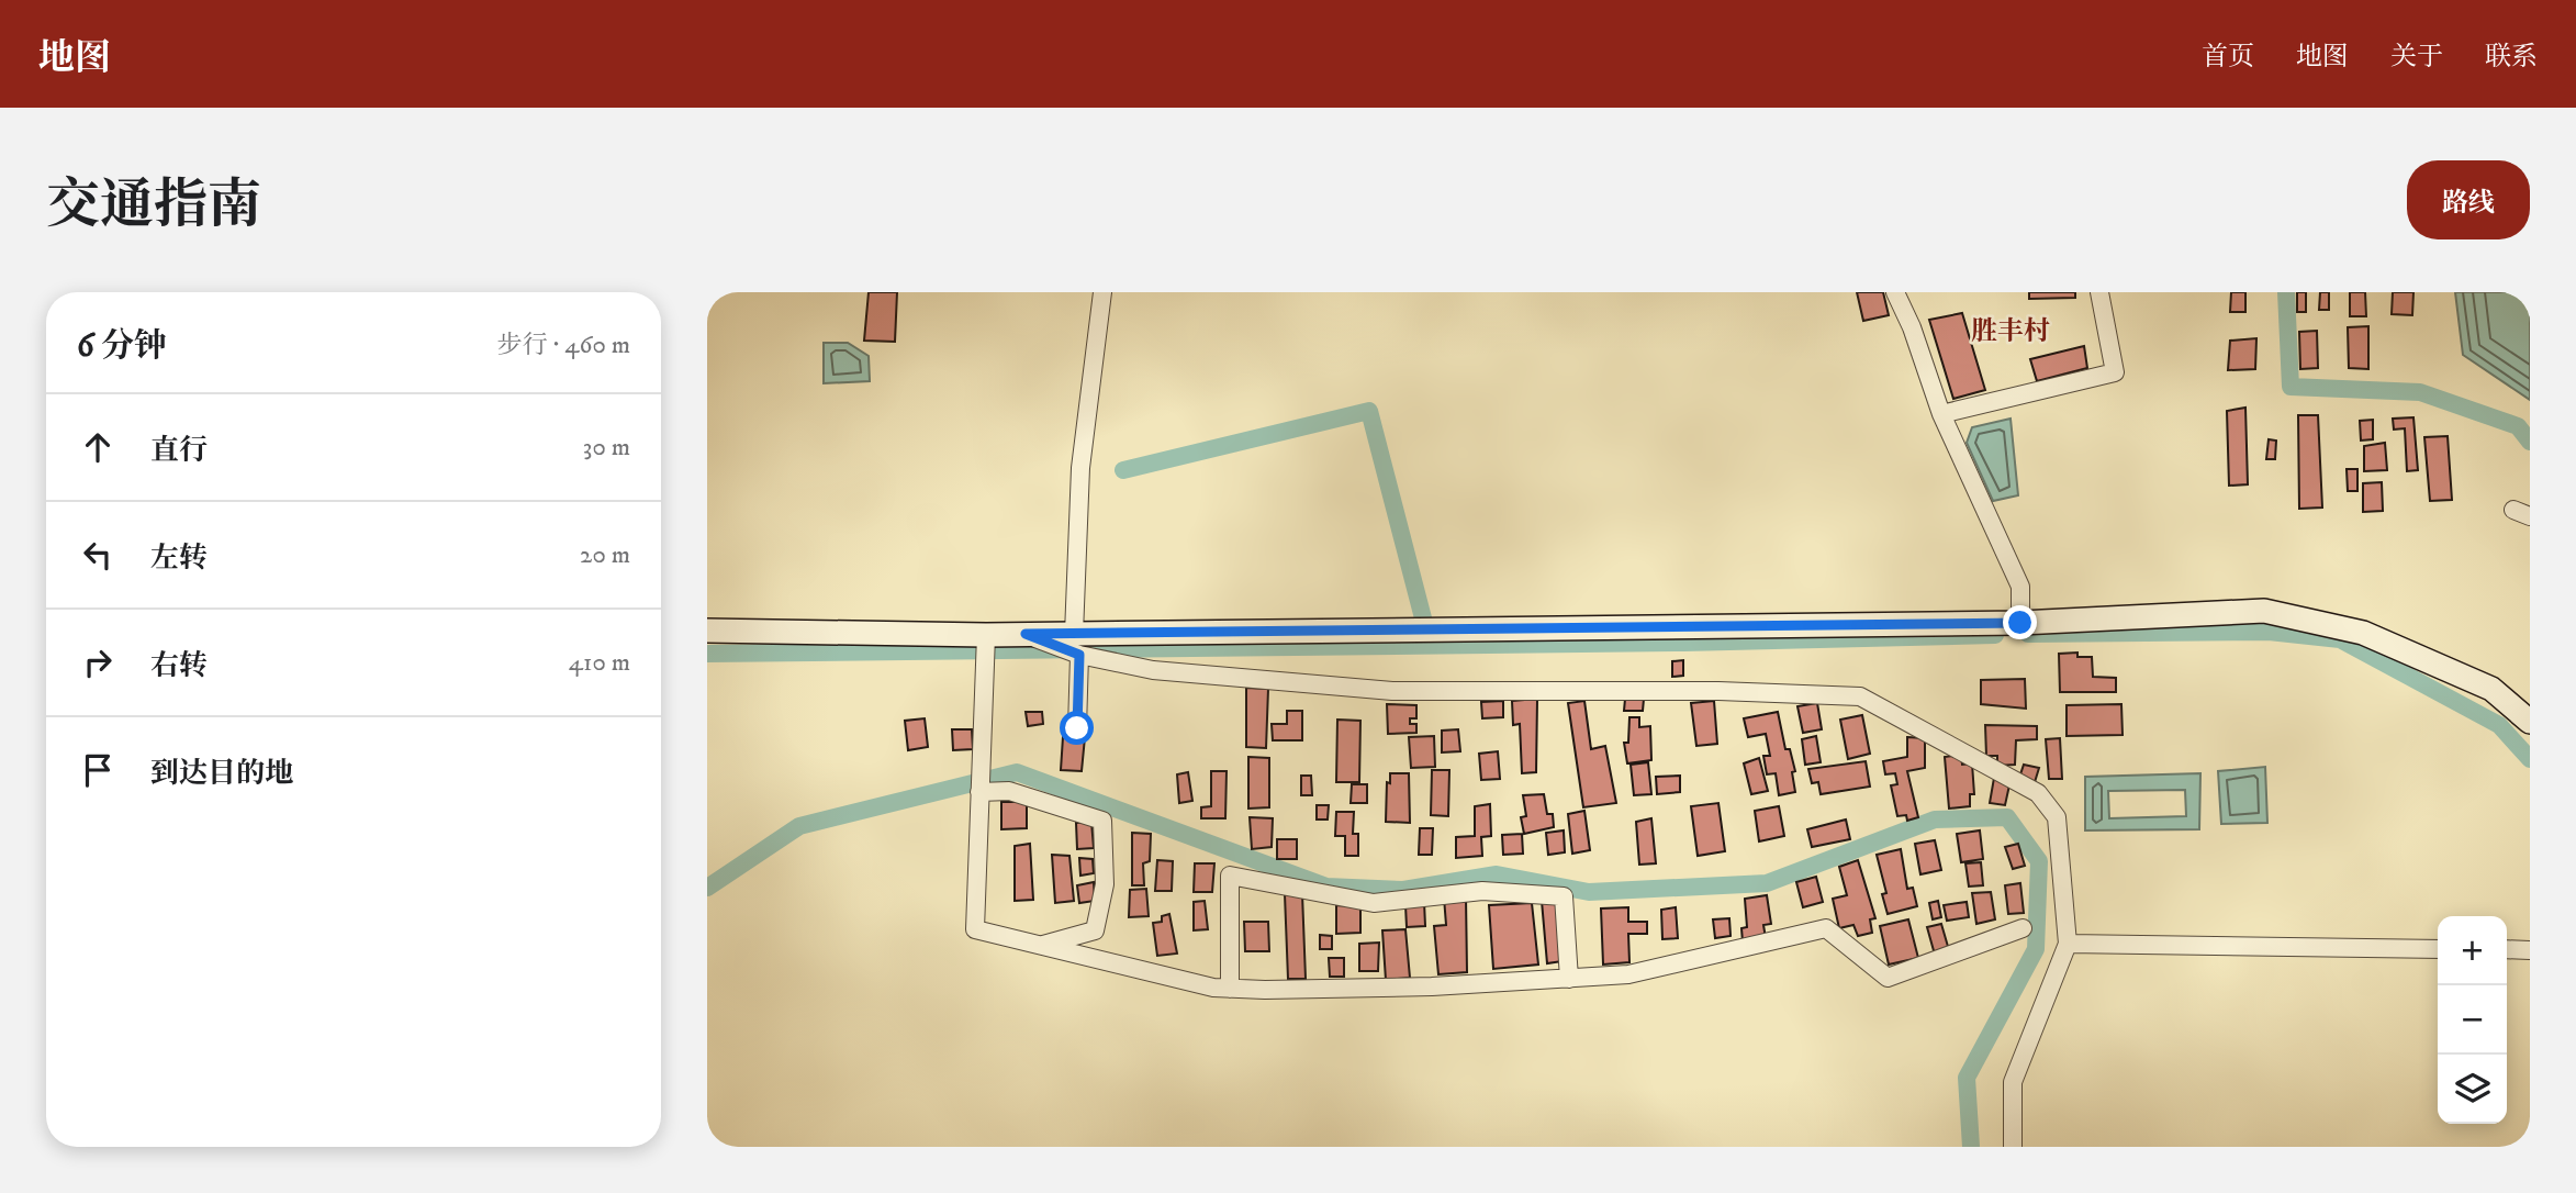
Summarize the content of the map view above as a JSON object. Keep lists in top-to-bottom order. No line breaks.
{"districts":["胜丰村"],"page":{"header":"地图","nav":["首页","地图","关于","联系"],"title":"交通指南","buttons":"路线","heading":["6 分钟","步行 · 460 m"],"list":[["直行","30 m"],["左转","20 m"],["右转","410 m"],"到达目的地"],"map_buttons":["+","−"]}}
